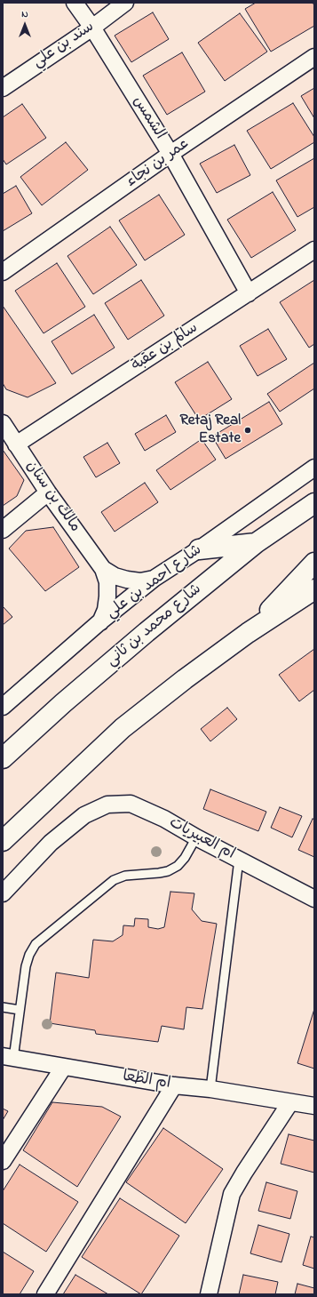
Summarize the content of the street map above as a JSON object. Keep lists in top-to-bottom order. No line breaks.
{"streets":{"main road":["شارع محمد بن ثاني"],"street":["سند بن علي","الشمس","عمر بن نجاء","سالم بن عقبة","مالك بن سنان","شارع احمد بن علي","ام العبيريات","ام الظعا"]},"crossings":[["سند بن علي","الشمس"],["الشمس","عمر بن نجاء"],["الشمس","سالم بن عقبة"],["سالم بن عقبة","مالك بن سنان"],["مالك بن سنان","شارع احمد بن علي"]],"places":["Retaj Real Estate"],"north":"top"}
